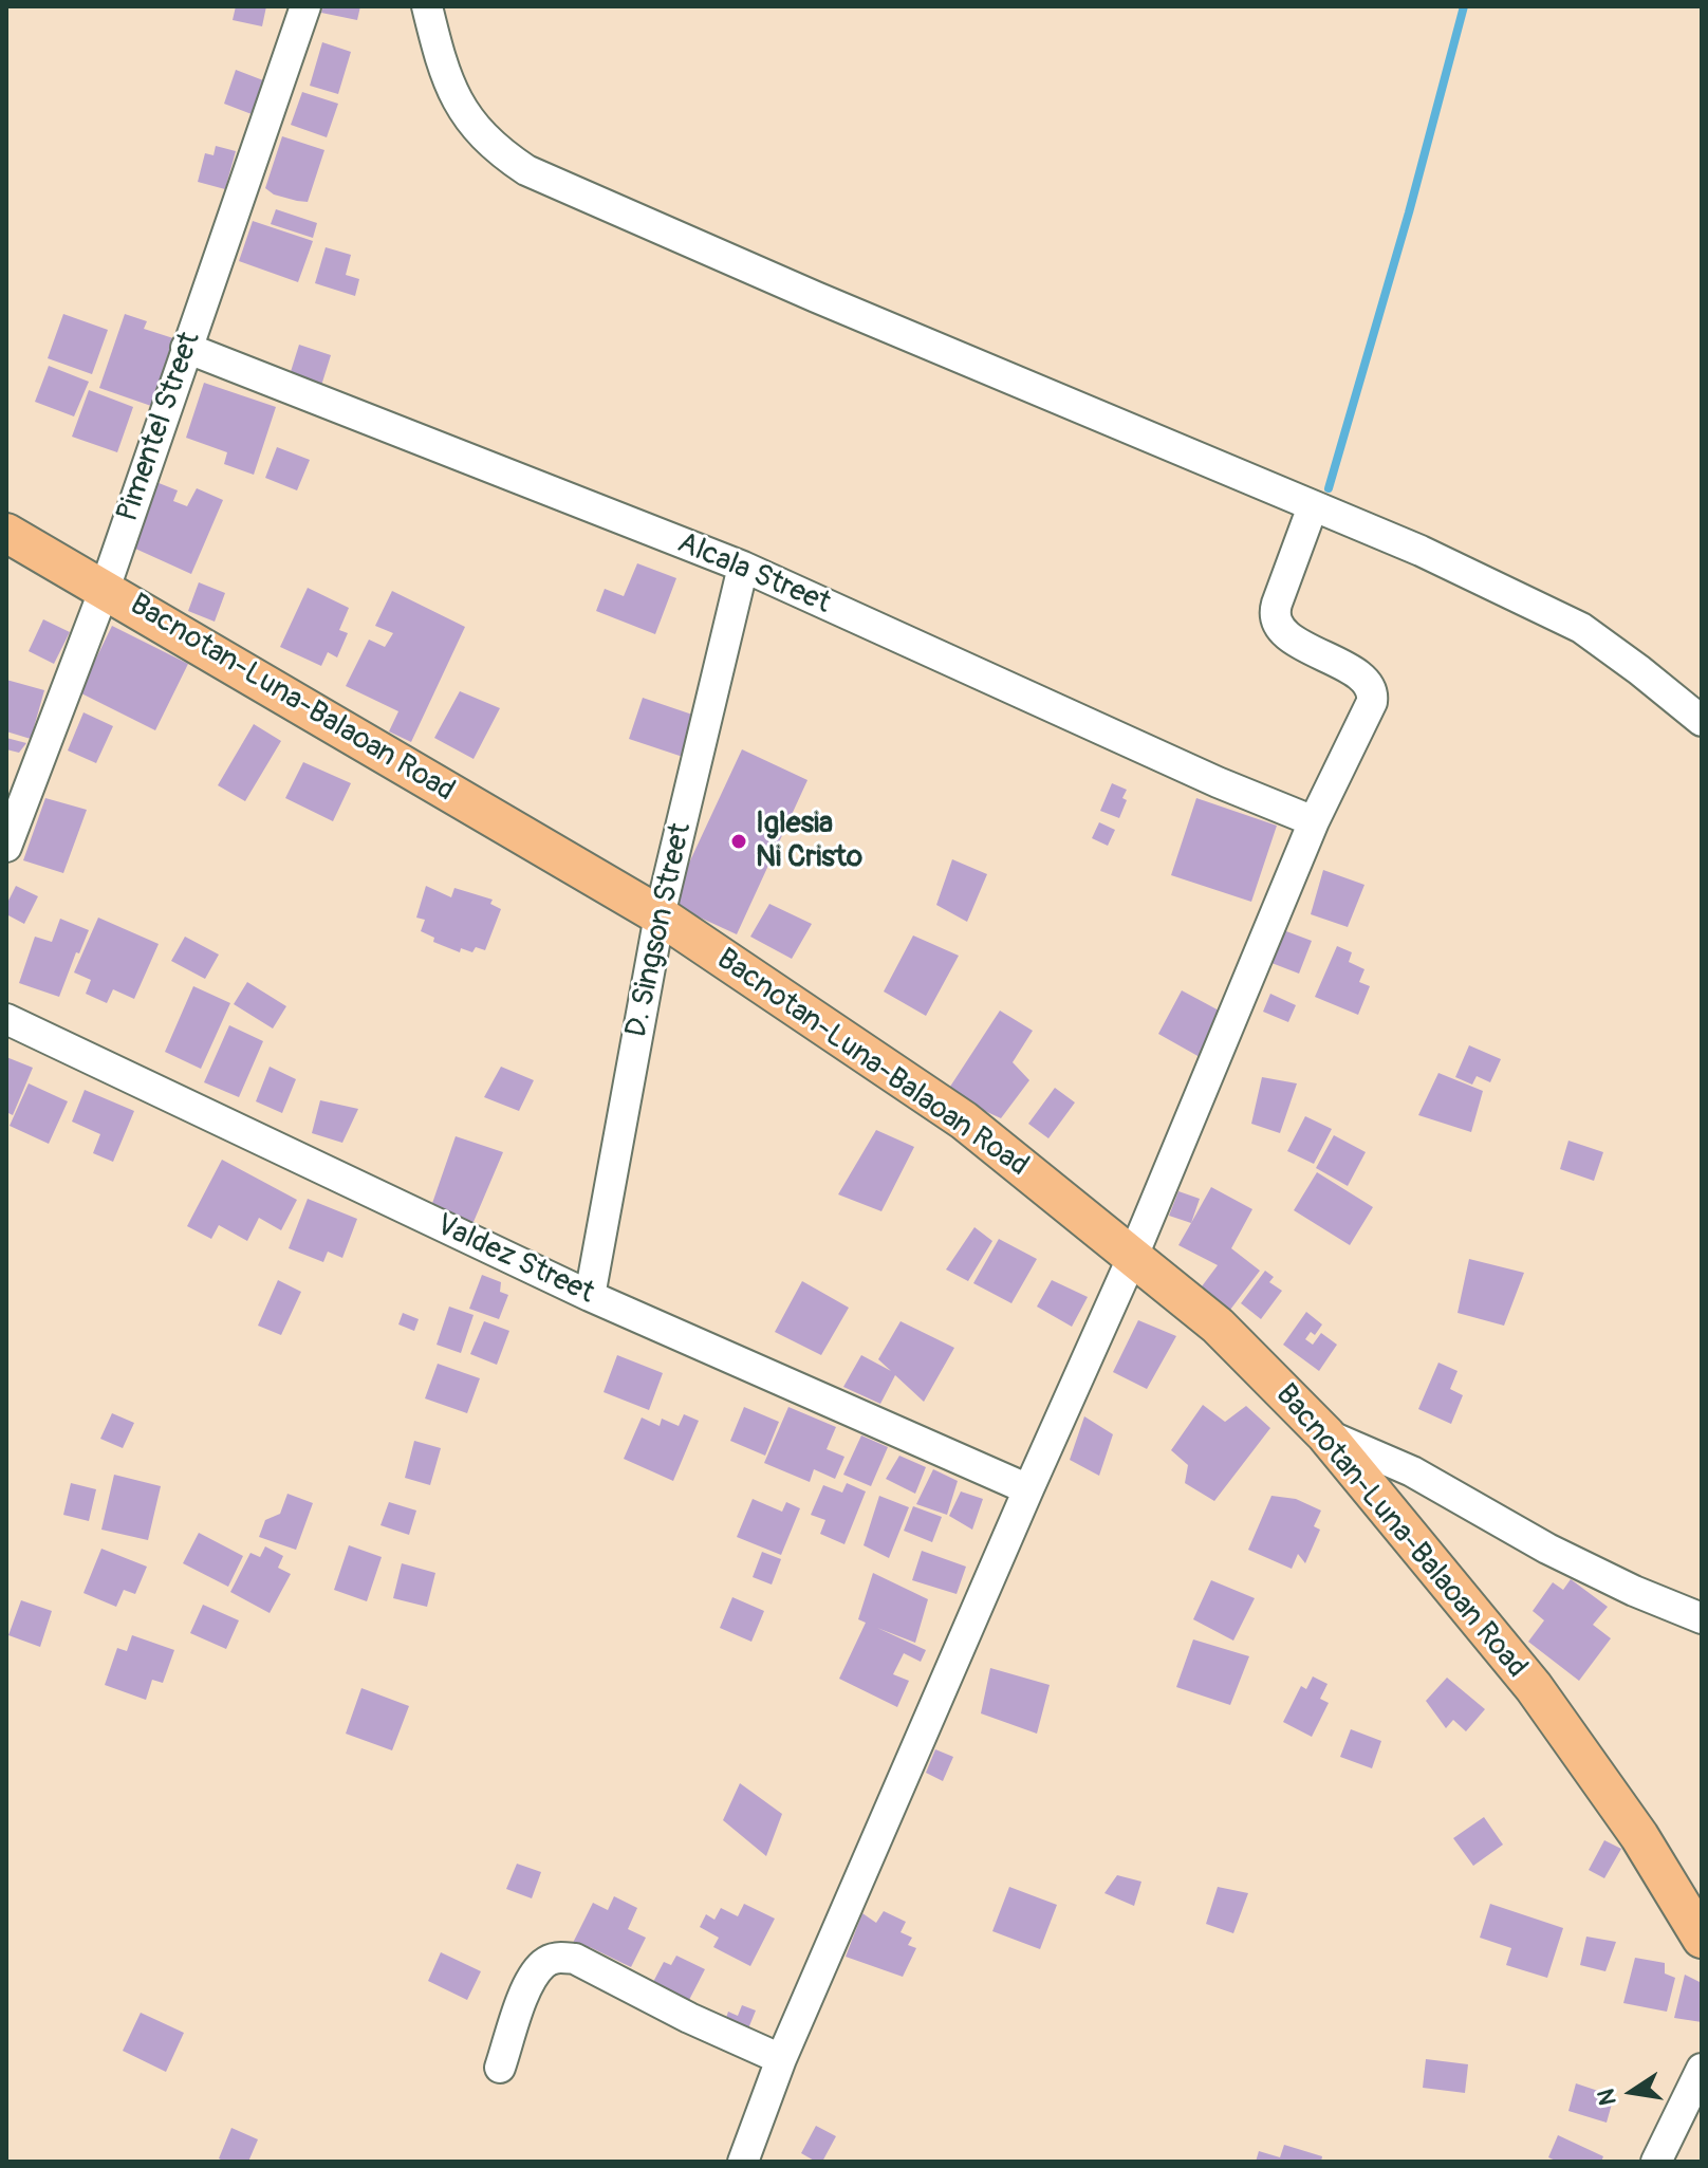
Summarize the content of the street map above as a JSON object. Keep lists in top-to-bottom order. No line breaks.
{"streets":{"main road":["Bacnotan-Luna-Balaoan Road"],"street":["Pimentel Street","Alcala Street","D. Singson Street","Valdez Street"]},"crossings":[["Pimentel Street","Alcala Street"],["Pimentel Street","Bacnotan-Luna-Balaoan Road"],["Alcala Street","D. Singson Street"],["Bacnotan-Luna-Balaoan Road","D. Singson Street"],["D. Singson Street","Valdez Street"]],"places":["Iglesia Ni Cristo"],"north":"left"}
